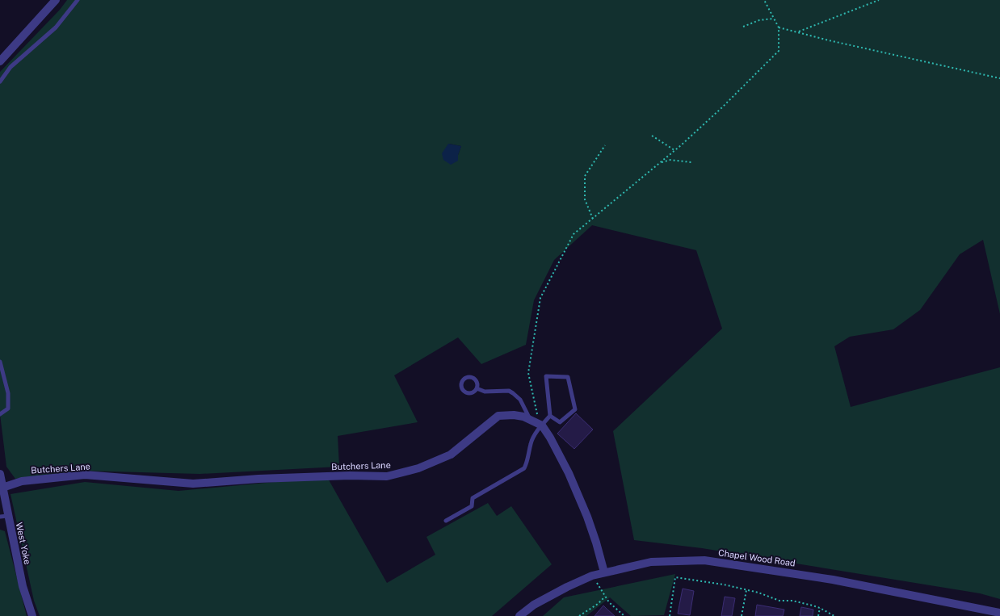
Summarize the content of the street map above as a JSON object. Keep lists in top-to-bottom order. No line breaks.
{"streets":{"street":["Butchers Lane","West Yoke","Chapel Wood Road"]},"crossings":[["Butchers Lane","West Yoke"]]}
